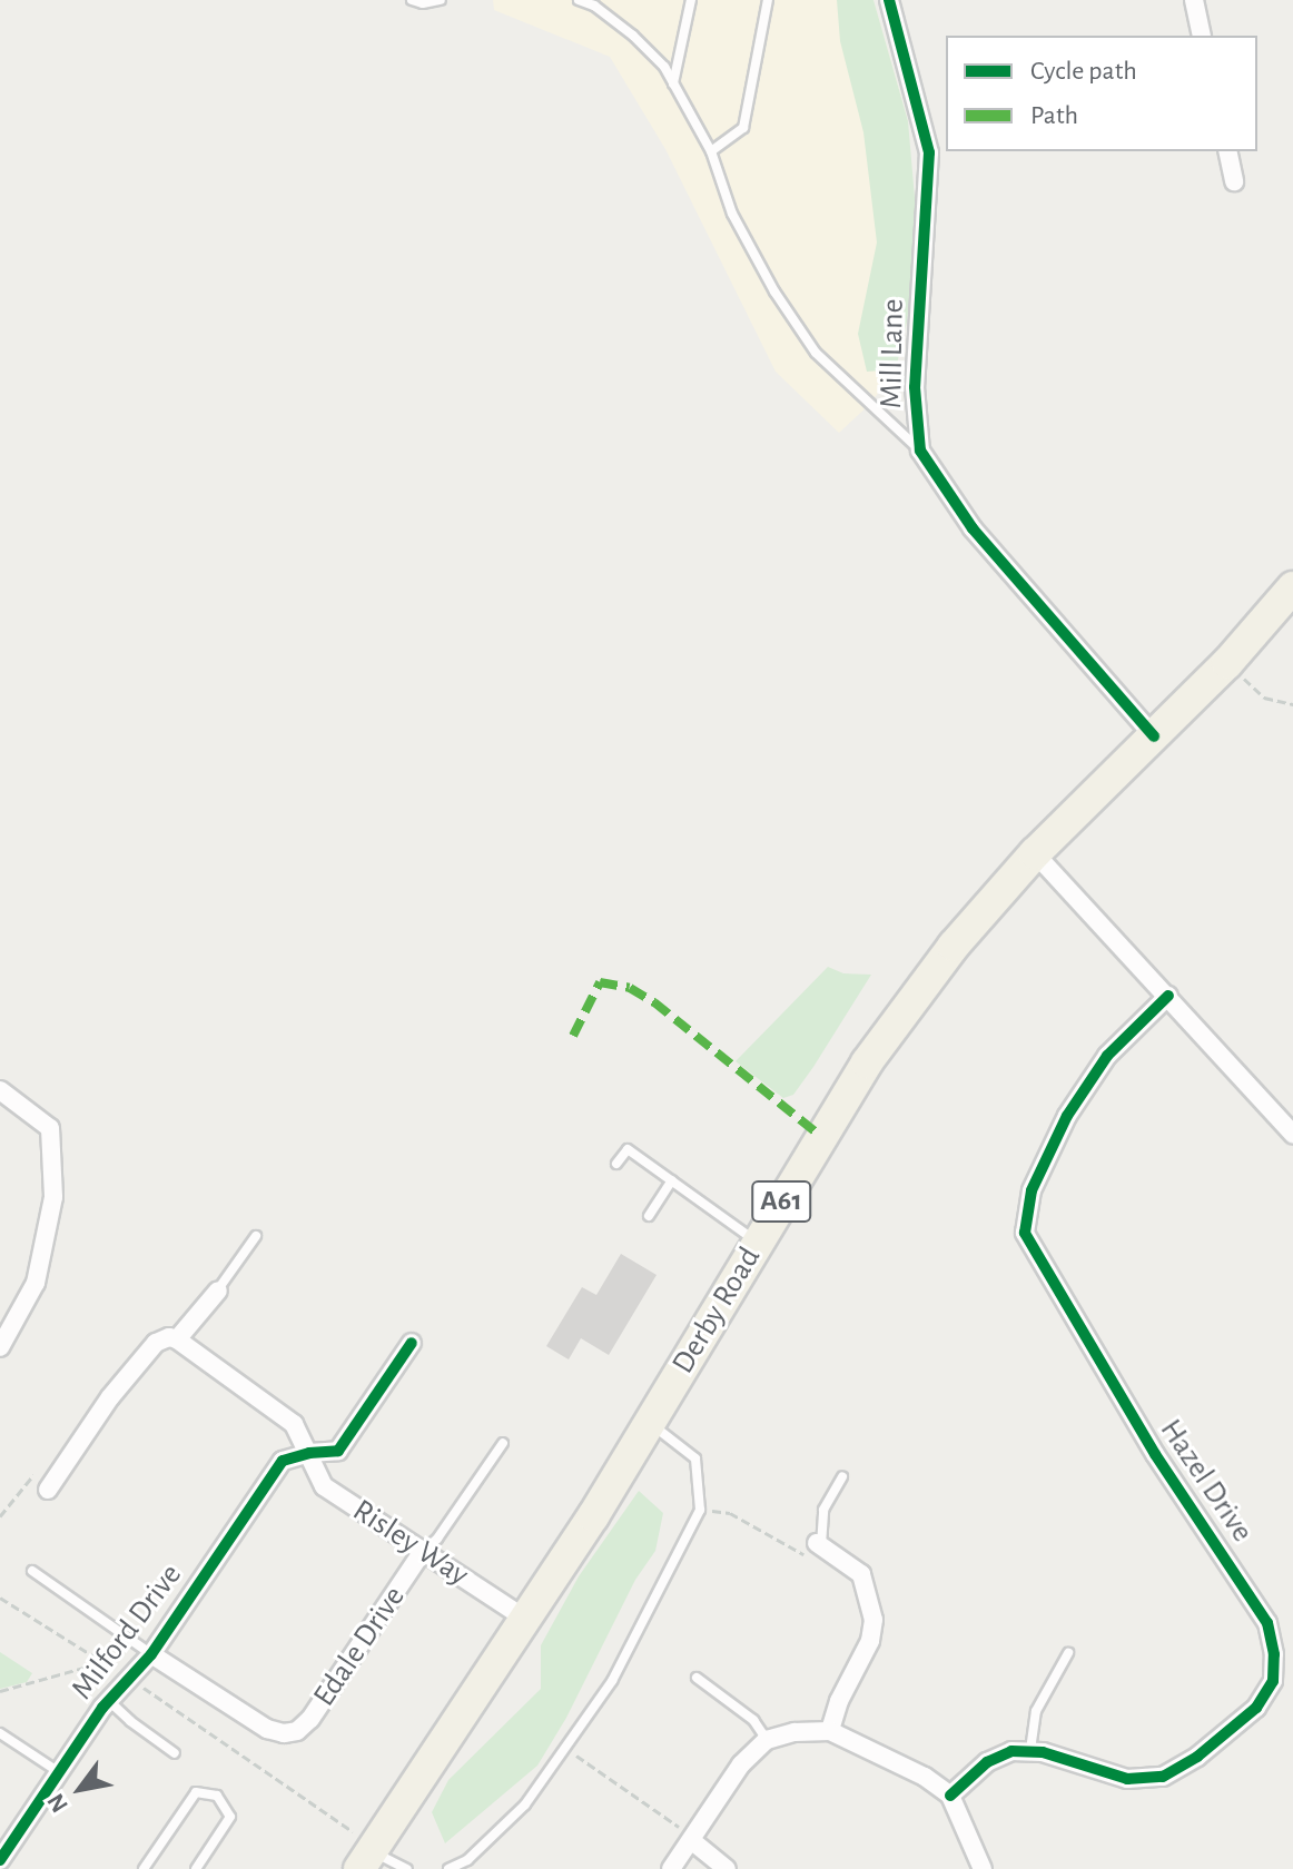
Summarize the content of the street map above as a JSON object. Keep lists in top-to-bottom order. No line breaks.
{"streets":{"highway":["A61","Derby Road"],"street":["Mill Lane","Hazel Drive","Risley Way","Milford Drive","Edale Drive"]},"crossings":[["Mill Lane","Derby Road"],["Derby Road","Risley Way"],["Risley Way","Milford Drive"],["Risley Way","Edale Drive"],["Milford Drive","Edale Drive"]],"legend":["Cycle path","Path"],"north":"bottom left"}
